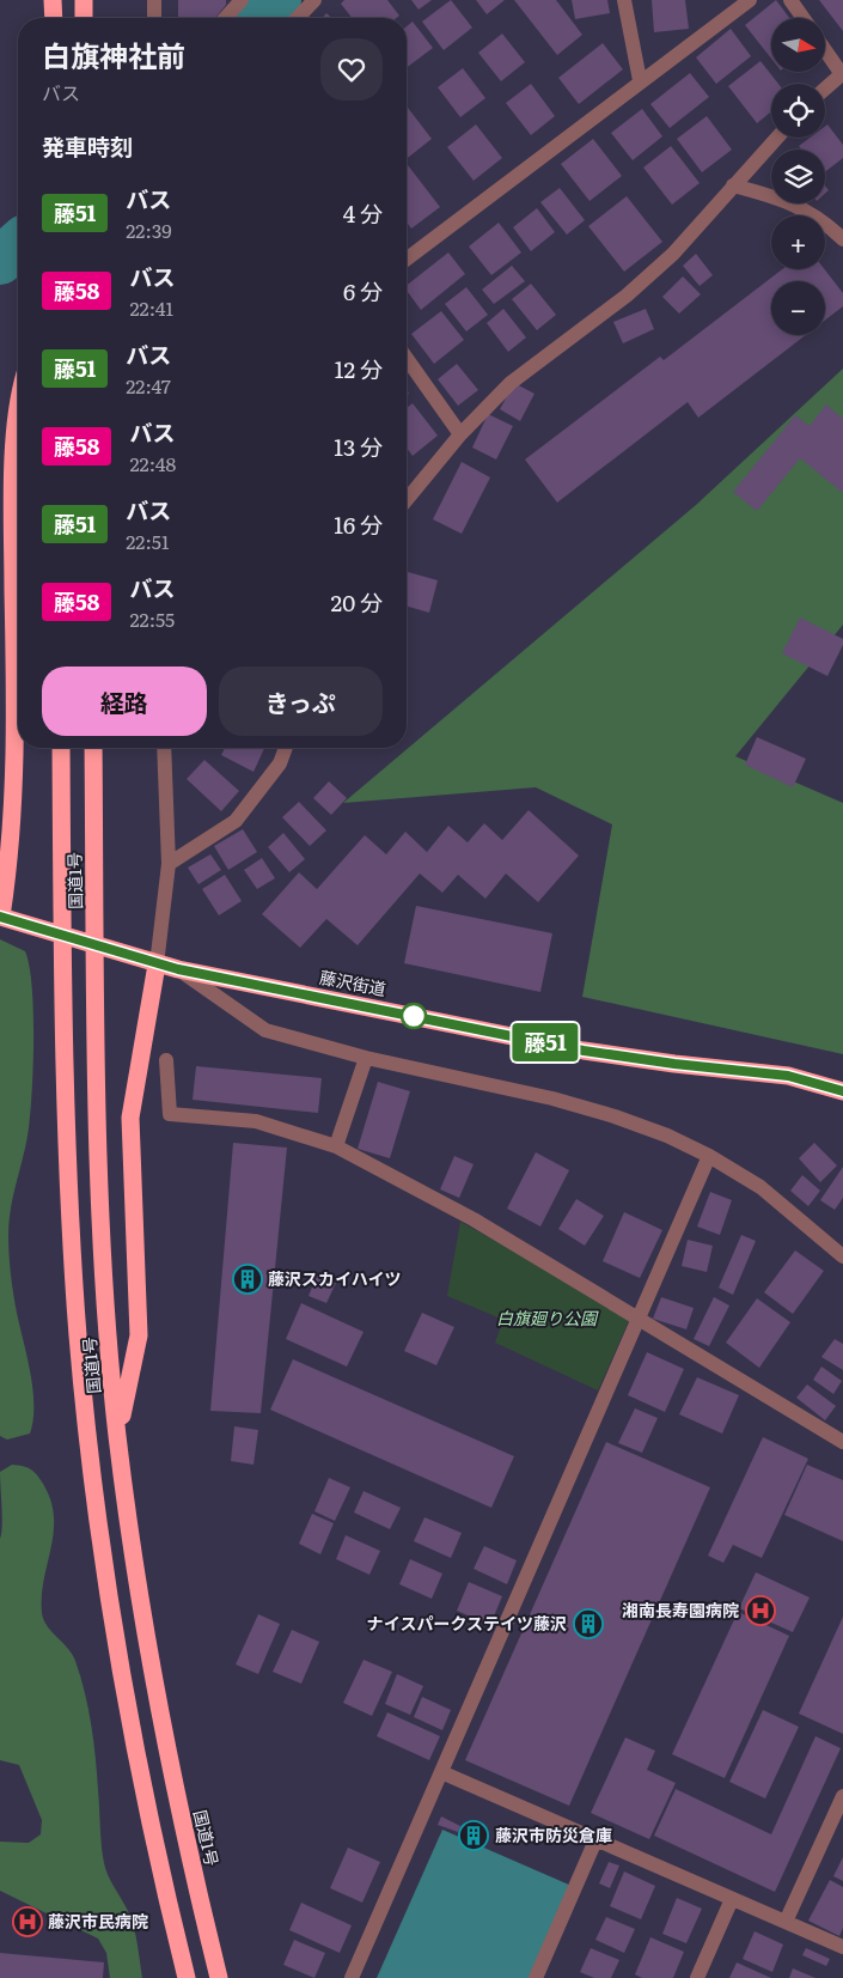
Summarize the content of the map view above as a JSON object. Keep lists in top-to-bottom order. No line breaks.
{"streets":{"highway":["国道1号","藤沢街道"]},"parks":["白旗廻り公園"],"places":{"building":["藤沢スカイハイツ","ナイスパークステイツ藤沢","藤沢市防災倉庫"],"hospital":["湘南長寿園病院","藤沢市民病院"]},"lines":["bus line 藤51"],"north":"right","page":{"on_map":"藤51","map_buttons":["+","−"],"heading":[["白旗神社前","バス"],"発車時刻"],"list":[{"mark":"藤51","name":"バス","note":"22:39","value":"4 分"},{"mark":"藤58","name":"バス","note":"22:41","value":"6 分"},{"mark":"藤51","name":"バス","note":"22:47","value":"12 分"},{"mark":"藤58","name":"バス","note":"22:48","value":"13 分"},{"mark":"藤51","name":"バス","note":"22:51","value":"16 分"},{"mark":"藤58","name":"バス","note":"22:55","value":"20 分"}],"buttons":["経路","きっぷ"]}}
